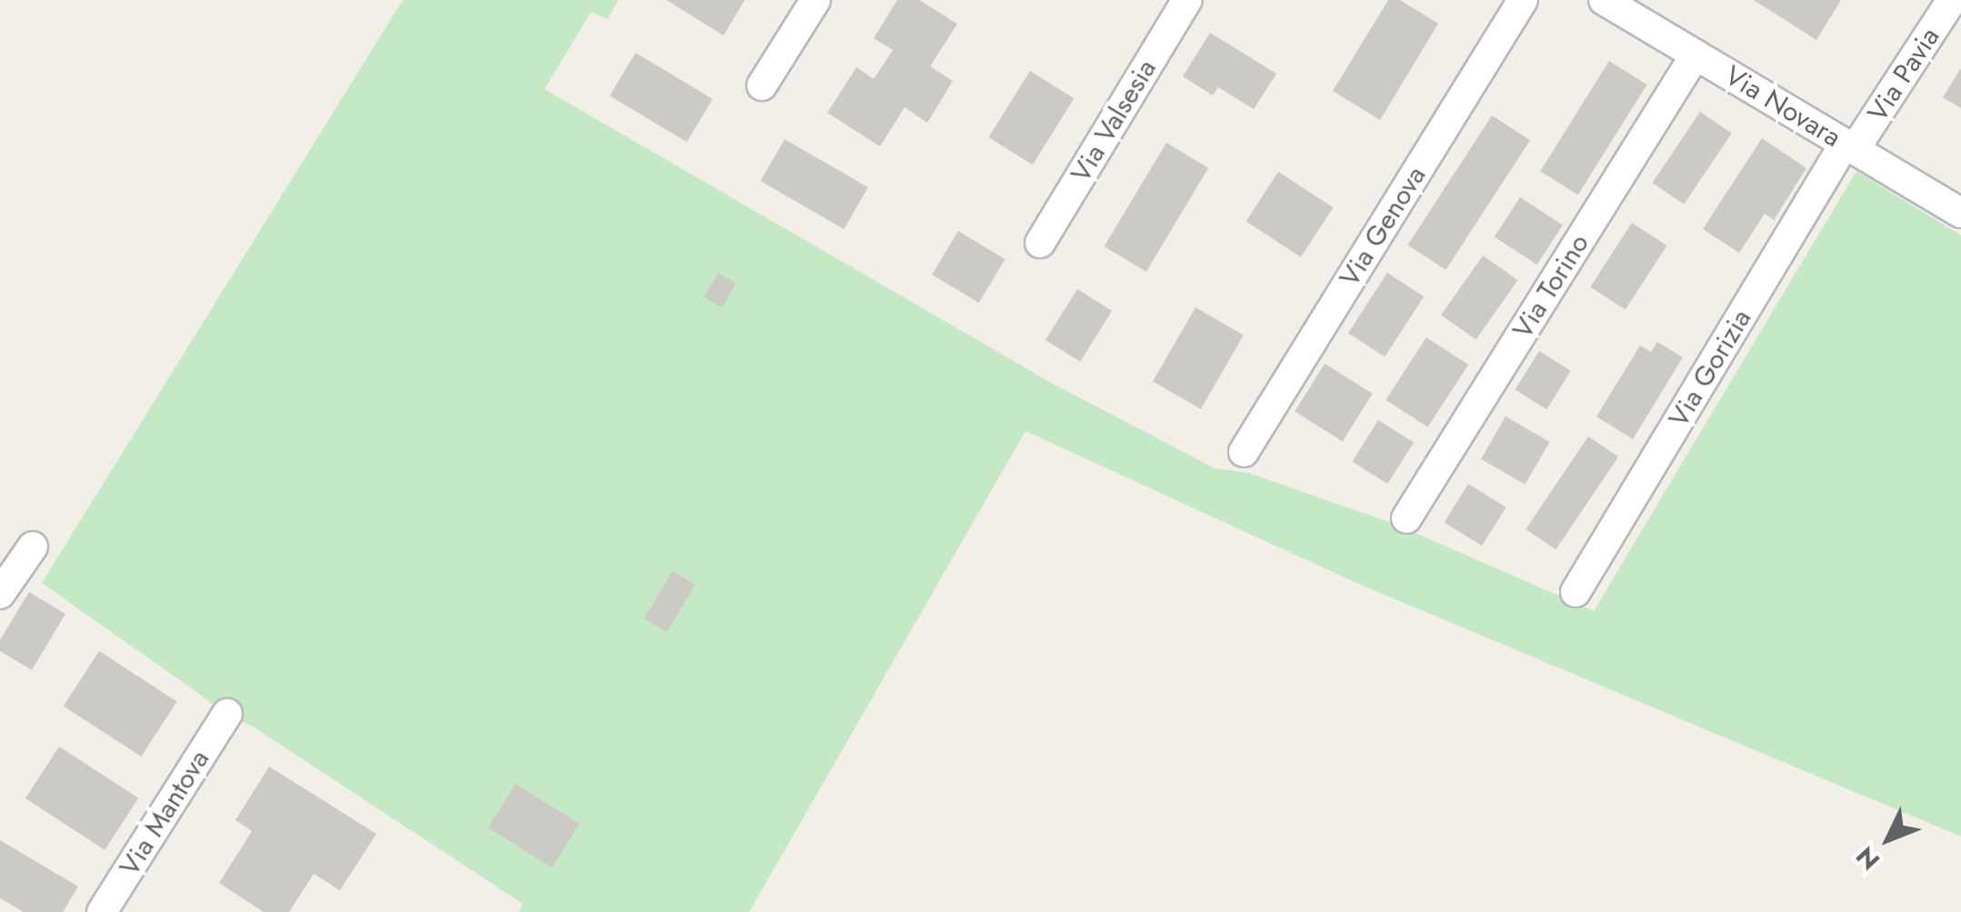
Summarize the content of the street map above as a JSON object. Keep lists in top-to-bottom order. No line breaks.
{"streets":{"street":["Via Pavia","Via Novara","Via Valsesia","Via Genova","Via Torino","Via Gorizia","Via Mantova"]},"crossings":[["Via Pavia","Via Novara"],["Via Pavia","Via Gorizia"],["Via Novara","Via Torino"],["Via Novara","Via Gorizia"]],"north":"bottom left"}
